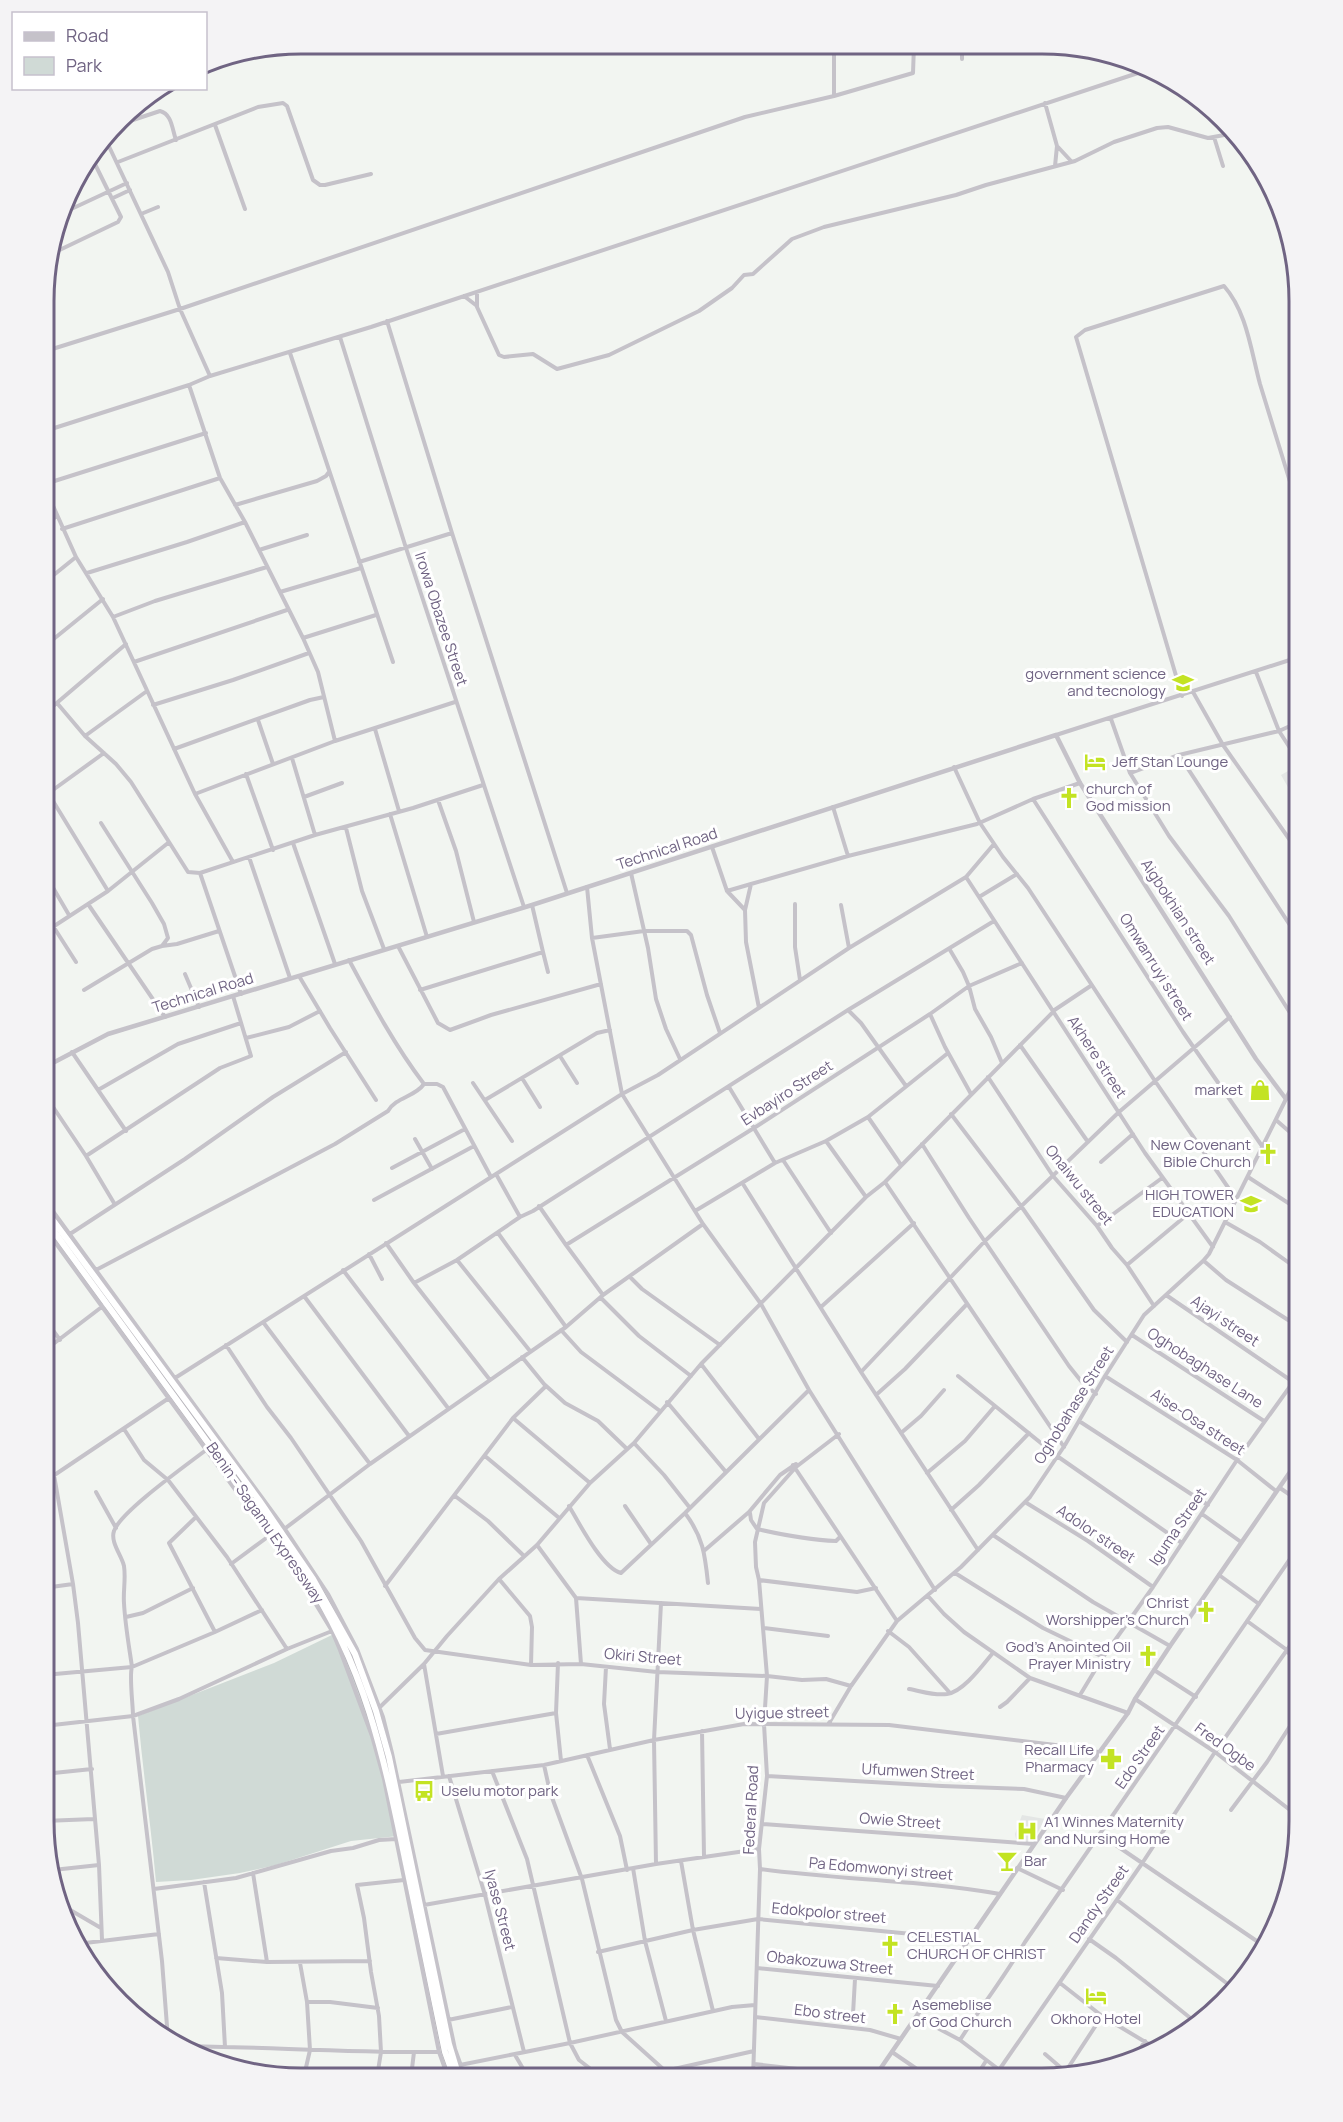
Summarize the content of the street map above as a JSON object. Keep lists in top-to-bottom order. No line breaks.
{"streets":{"highway":["Benin - Sagamu Expressway"],"street":["Irowa Obazee Street","Technical Road","Aigbokhian street","Omwanruyi street","Akhere street","Evbayiro Street","Onaiwu street","Ajayi street","Oghobaghase Lane","Oghobahase Street","Aise-Osa street","Iguma Street","Adolor street","Okiri Street","Uyigue street","Fred Ogbe","Edo Street","Ufumwen Street","Federal Road","Owie Street","Pa Edomwonyi street","Dandy Street","Iyase Street","Edokpolor street","Obakozuwa Street","Ebo street"]},"crossings":[["Irowa Obazee Street","Technical Road"],["Technical Road","Aigbokhian street"],["Aigbokhian street","Oghobahase Street"],["Omwanruyi street","Oghobahase Street"],["Akhere street","Evbayiro Street"],["Akhere street","Oghobahase Street"],["Onaiwu street","Oghobahase Street"],["Ajayi street","Oghobahase Street"],["Oghobaghase Lane","Oghobahase Street"],["Oghobaghase Lane","Iguma Street"],["Oghobahase Street","Aise-Osa street"],["Oghobahase Street","Adolor street"],["Oghobahase Street","Okiri Street"],["Oghobahase Street","Uyigue street"],["Aise-Osa street","Iguma Street"],["Iguma Street","Adolor street"],["Okiri Street","Federal Road"],["Uyigue street","Federal Road"],["Uyigue street","Iyase Street"],["Fred Ogbe","Edo Street"],["Fred Ogbe","Dandy Street"],["Ufumwen Street","Federal Road"],["Federal Road","Owie Street"],["Federal Road","Pa Edomwonyi street"],["Federal Road","Edokpolor street"],["Federal Road","Obakozuwa Street"],["Federal Road","Ebo street"]],"places":{"school or university":["government science and tecnology","HIGH TOWER EDUCATION"],"hotel":["Jeff Stan Lounge","Okhoro Hotel"],"church":["church of God mission","New Covenant Bible Church","Christ Worshipper's Church","God's Anointed Oil Prayer Ministry","CELESTIAL CHURCH OF CHRIST","Asemeblise of God Church"],"shop":["market"],"pharmacy":["Recall Life Pharmacy"],"bus stop":["Uselu motor park"],"hospital":["A1 Winnes Maternity and Nursing Home"],"bar":["Bar"]},"legend":["Road","Park"]}
